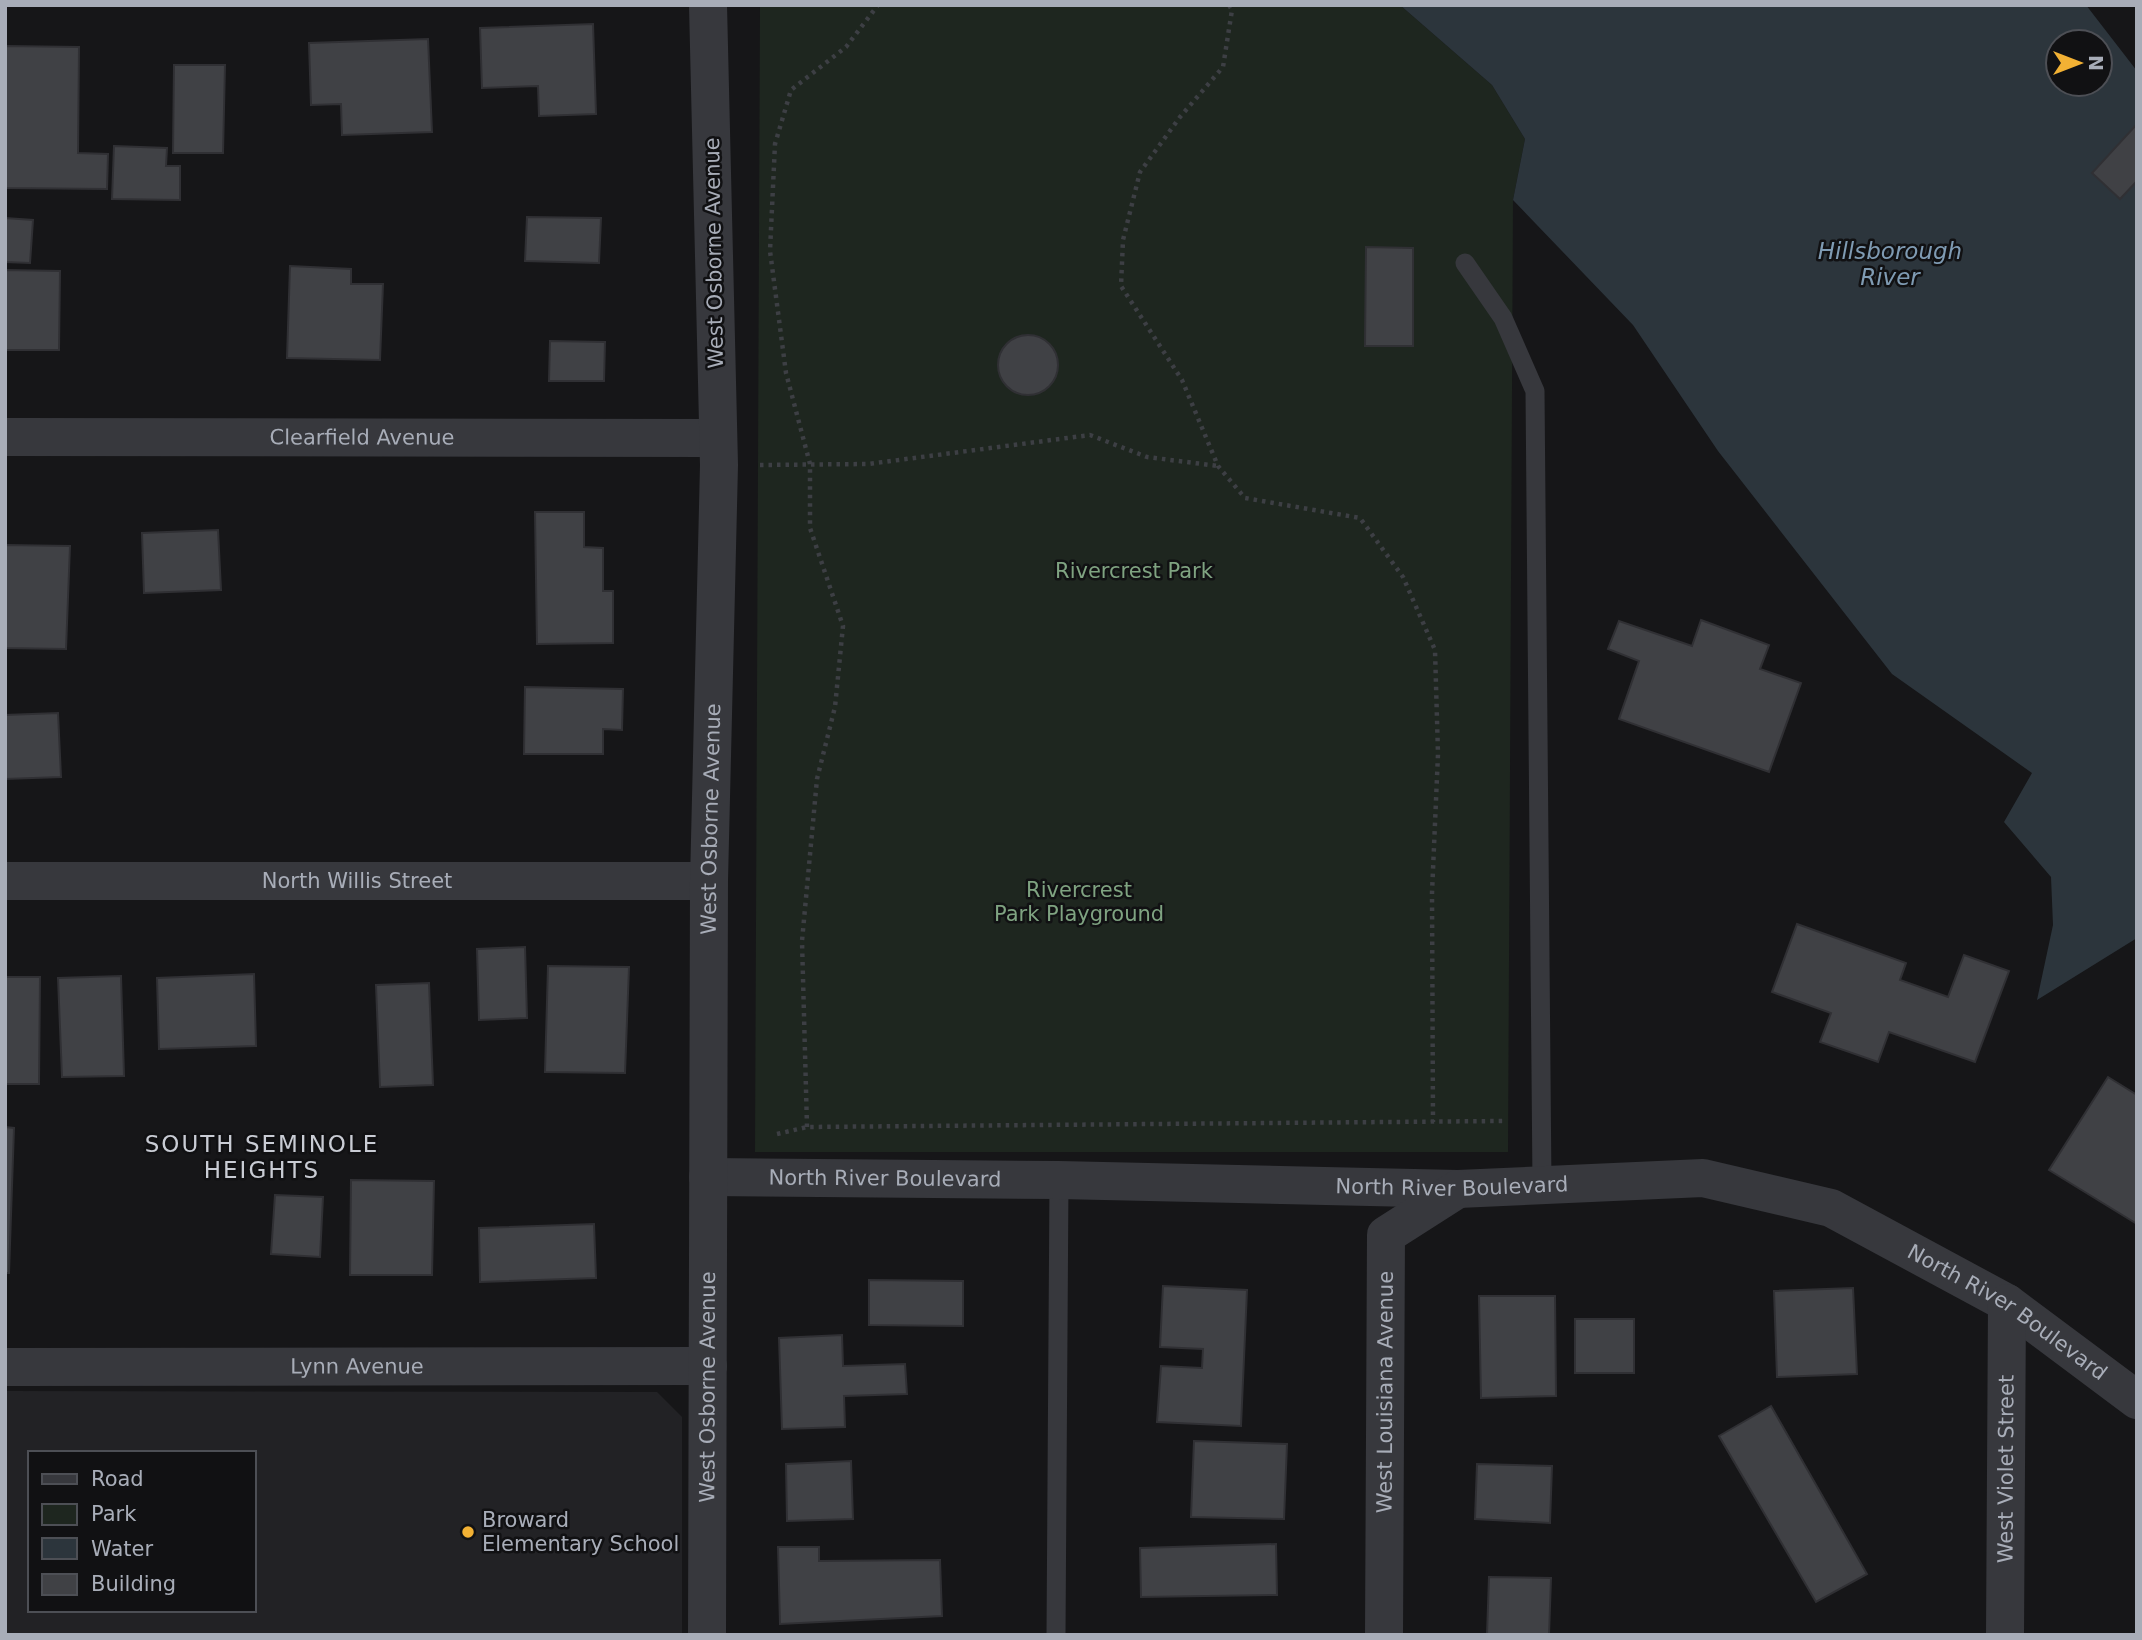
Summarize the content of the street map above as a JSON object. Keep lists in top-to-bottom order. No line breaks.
{"streets":{"street":["West Osborne Avenue","Clearfield Avenue","North Willis Street","North River Boulevard","Lynn Avenue","West Louisiana Avenue","West Violet Street"]},"crossings":[["West Osborne Avenue","Clearfield Avenue"],["West Osborne Avenue","North Willis Street"],["West Osborne Avenue","North River Boulevard"],["West Osborne Avenue","Lynn Avenue"],["North River Boulevard","West Louisiana Avenue"],["North River Boulevard","West Violet Street"]],"districts":["SOUTH SEMINOLE HEIGHTS"],"water":["Hillsborough River"],"parks":["Rivercrest Park","Rivercrest Park Playground"],"places":["Broward Elementary School"],"legend":["Road","Park","Water","Building"],"north":"right"}
